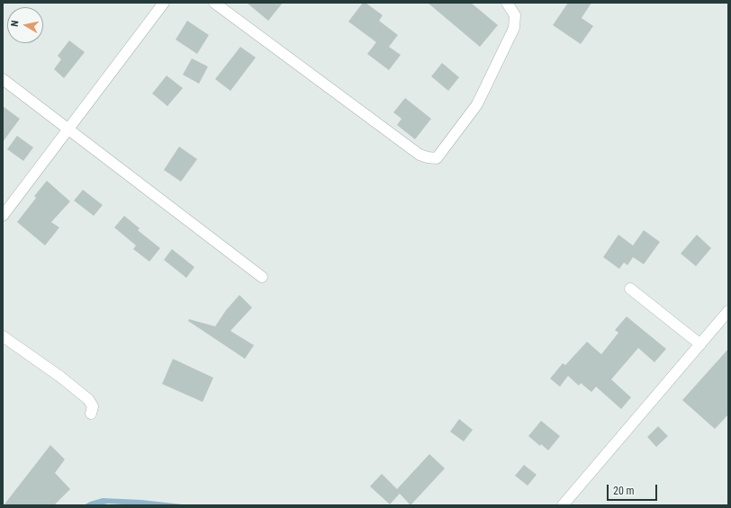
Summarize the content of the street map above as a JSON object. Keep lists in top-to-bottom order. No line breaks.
{"scale_bar":"20 m","north":"left"}
